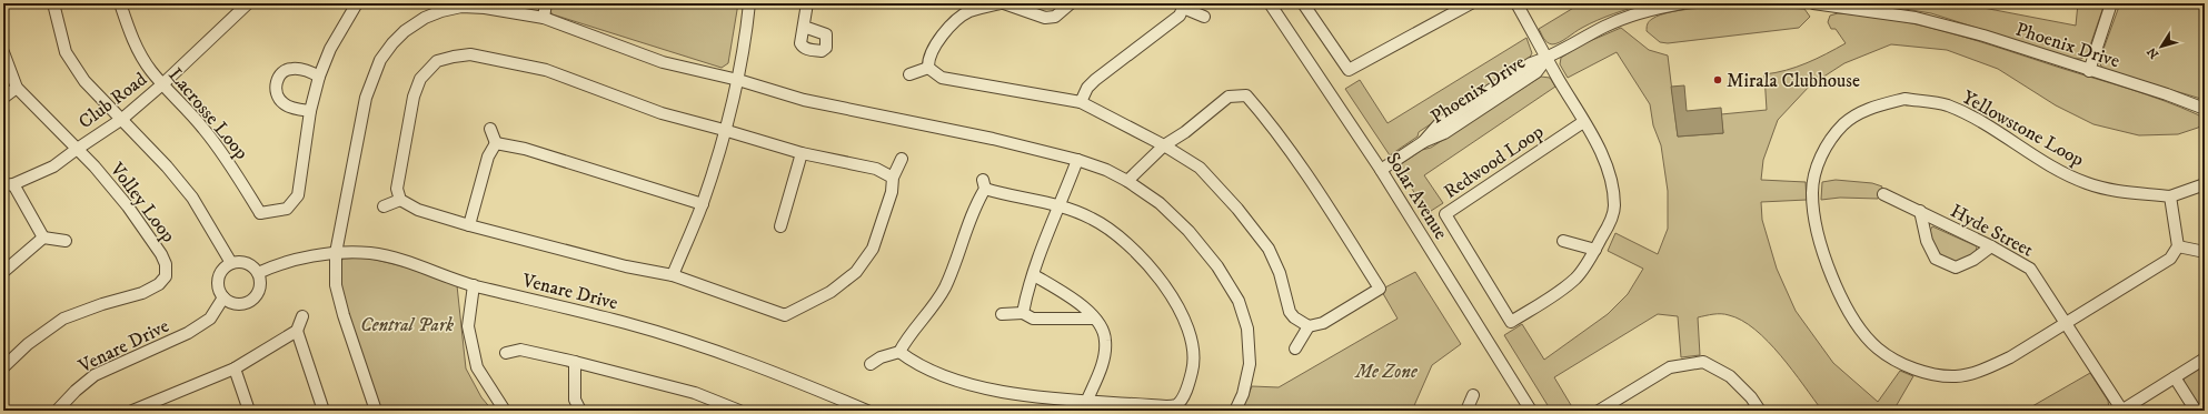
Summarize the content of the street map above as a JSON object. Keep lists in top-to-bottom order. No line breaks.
{"streets":{"street":["Phoenix Drive","Club Road","Lacrosse Loop","Yellowstone Loop","Redwood Loop","Solar Avenue","Volley Loop","Hyde Street","Venare Drive"]},"crossings":[["Phoenix Drive","Redwood Loop"],["Phoenix Drive","Solar Avenue"],["Club Road","Lacrosse Loop"],["Club Road","Volley Loop"],["Yellowstone Loop","Hyde Street"]],"parks":["Central Park","Me Zone"],"places":["Mirala Clubhouse"],"north":"bottom left"}
